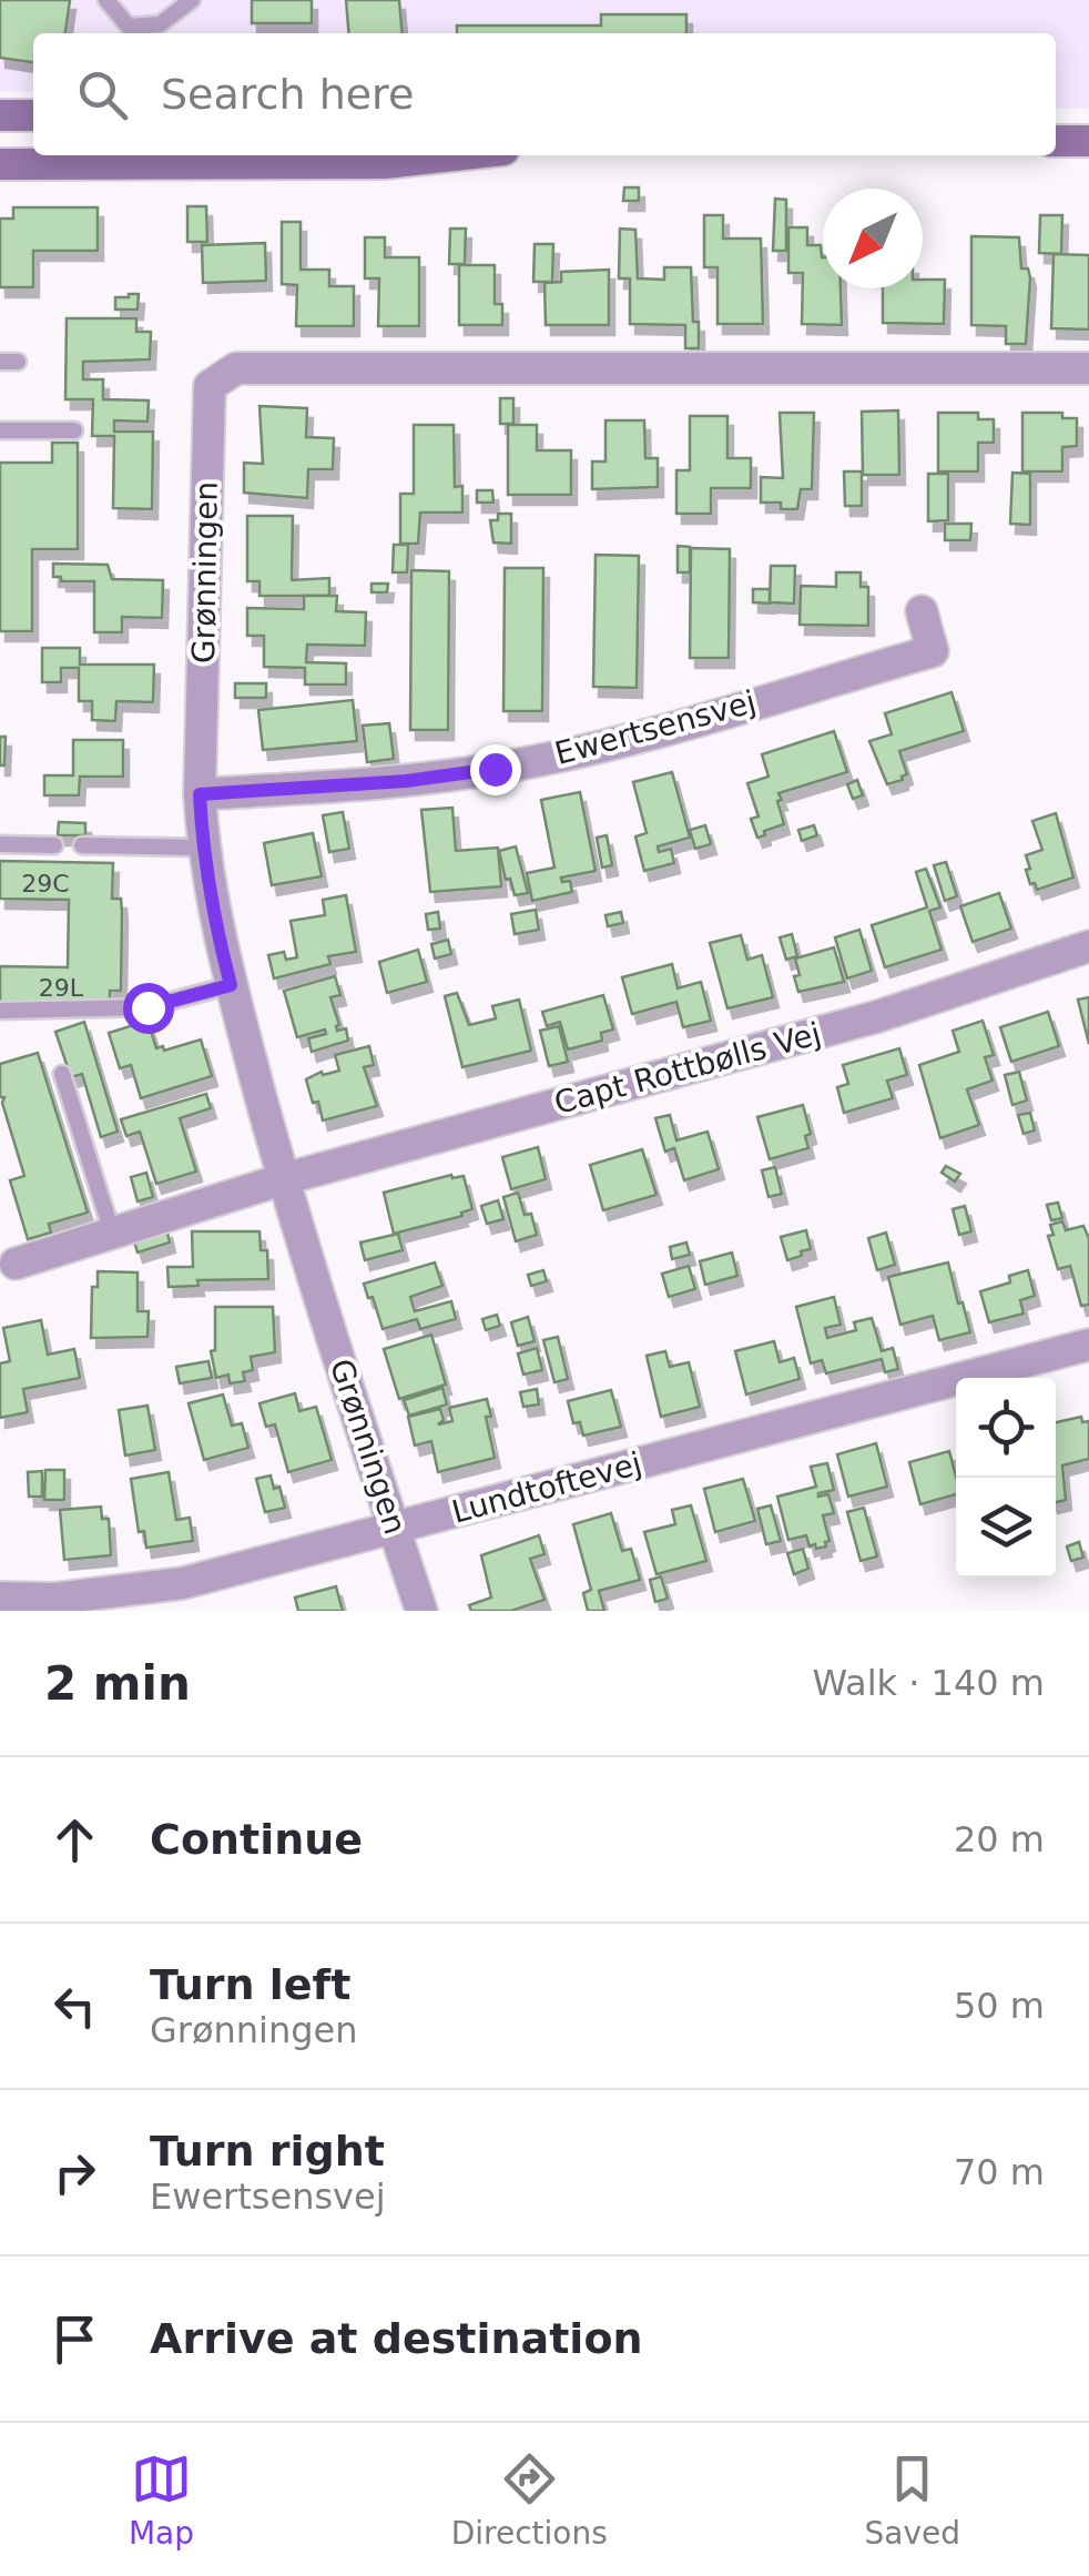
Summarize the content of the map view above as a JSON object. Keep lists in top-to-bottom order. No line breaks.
{"streets":{"street":["Grønningen","Ewertsensvej","Capt Rottbølls Vej","Lundtoftevej"]},"crossings":[["Grønningen","Ewertsensvej"],["Grønningen","Capt Rottbølls Vej"],["Grønningen","Lundtoftevej"]],"house_numbers":["29C","29L"],"north":"bottom left","page":{"search":"Search here","heading":["2 min","Walk · 140 m"],"list":[["Continue","20 m"],["Turn left","Grønningen","50 m"],["Turn right","Ewertsensvej","70 m"],"Arrive at destination"],"nav":["Map","Directions","Saved"]}}
